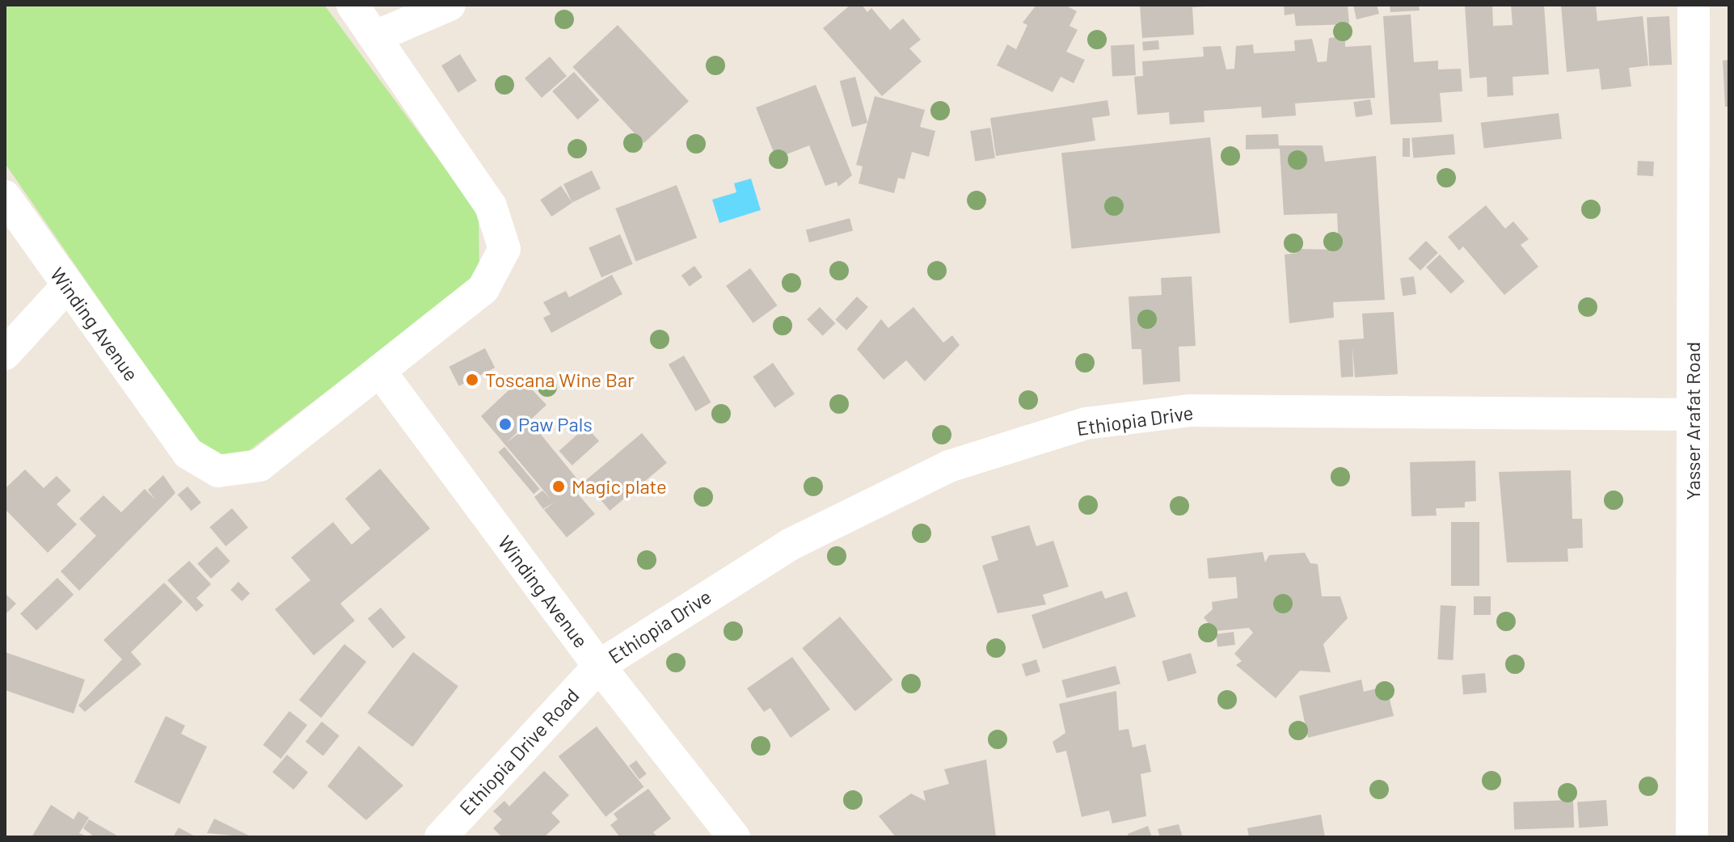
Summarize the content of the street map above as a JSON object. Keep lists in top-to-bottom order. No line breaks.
{"streets":{"street":["Winding Avenue","Ethiopia Drive","Yasser Arafat Road","Ethiopia Drive Road"]},"crossings":[["Winding Avenue","Ethiopia Drive"],["Winding Avenue","Ethiopia Drive Road"],["Ethiopia Drive","Yasser Arafat Road"],["Ethiopia Drive","Ethiopia Drive Road"]],"places":["Toscana Wine Bar","Paw Pals","Magic plate"]}
